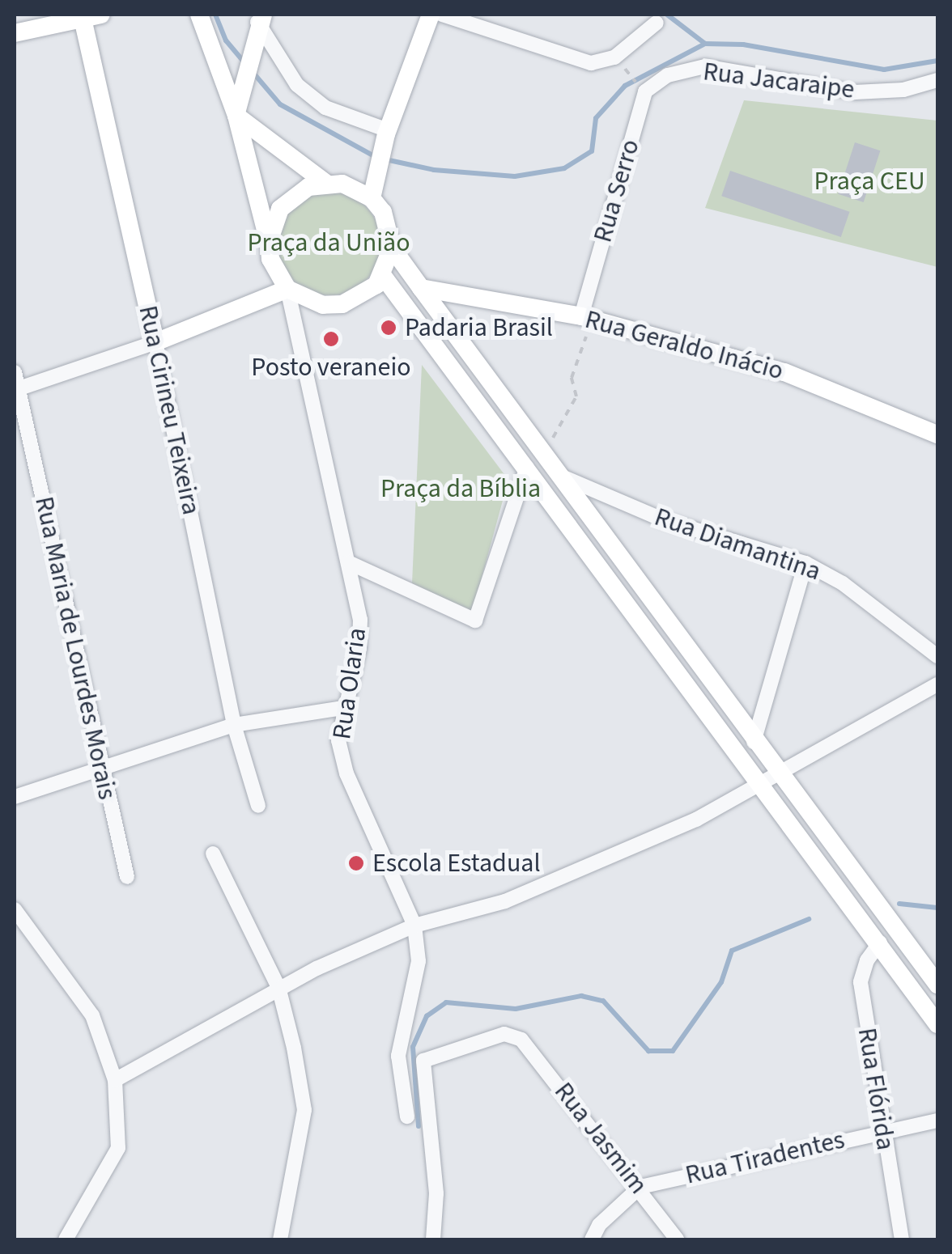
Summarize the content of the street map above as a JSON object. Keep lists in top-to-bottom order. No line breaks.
{"streets":{"street":["Rua Jacaraipe","Rua Serro","Rua Geraldo Inácio","Rua Cirineu Teixeira","Rua Diamantina","Rua Maria de Lourdes Morais","Rua Olaria","Rua Flórida","Rua Jasmim","Rua Tiradentes"]},"crossings":[["Rua Jacaraipe","Rua Serro"],["Rua Serro","Rua Geraldo Inácio"],["Rua Flórida","Rua Tiradentes"],["Rua Jasmim","Rua Tiradentes"]],"parks":["Praça CEU","Praça da União","Praça da Bíblia"],"places":["Padaria Brasil","Posto veraneio","Escola Estadual"]}
